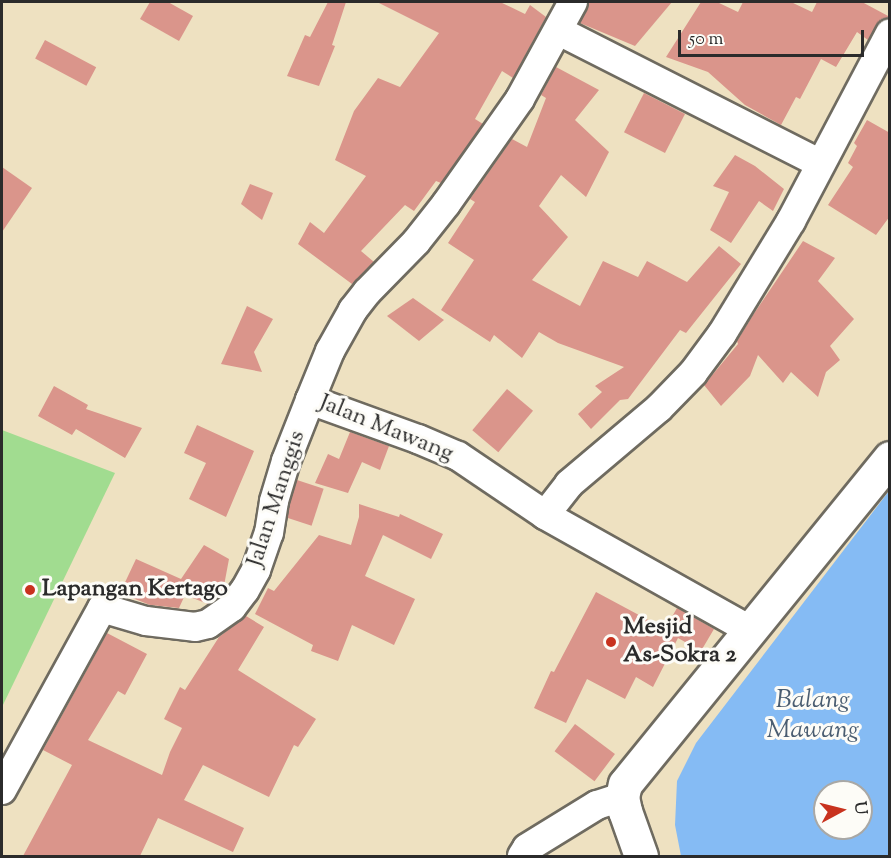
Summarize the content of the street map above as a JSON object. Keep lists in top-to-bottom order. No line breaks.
{"streets":{"street":["Jalan Mawang","Jalan Manggis"]},"crossings":[["Jalan Mawang","Jalan Manggis"]],"water":["Balang Mawang"],"places":["Lapangan Kertago","Mesjid As-Sokra 2"],"scale_bar":"50 m","north":"right"}
